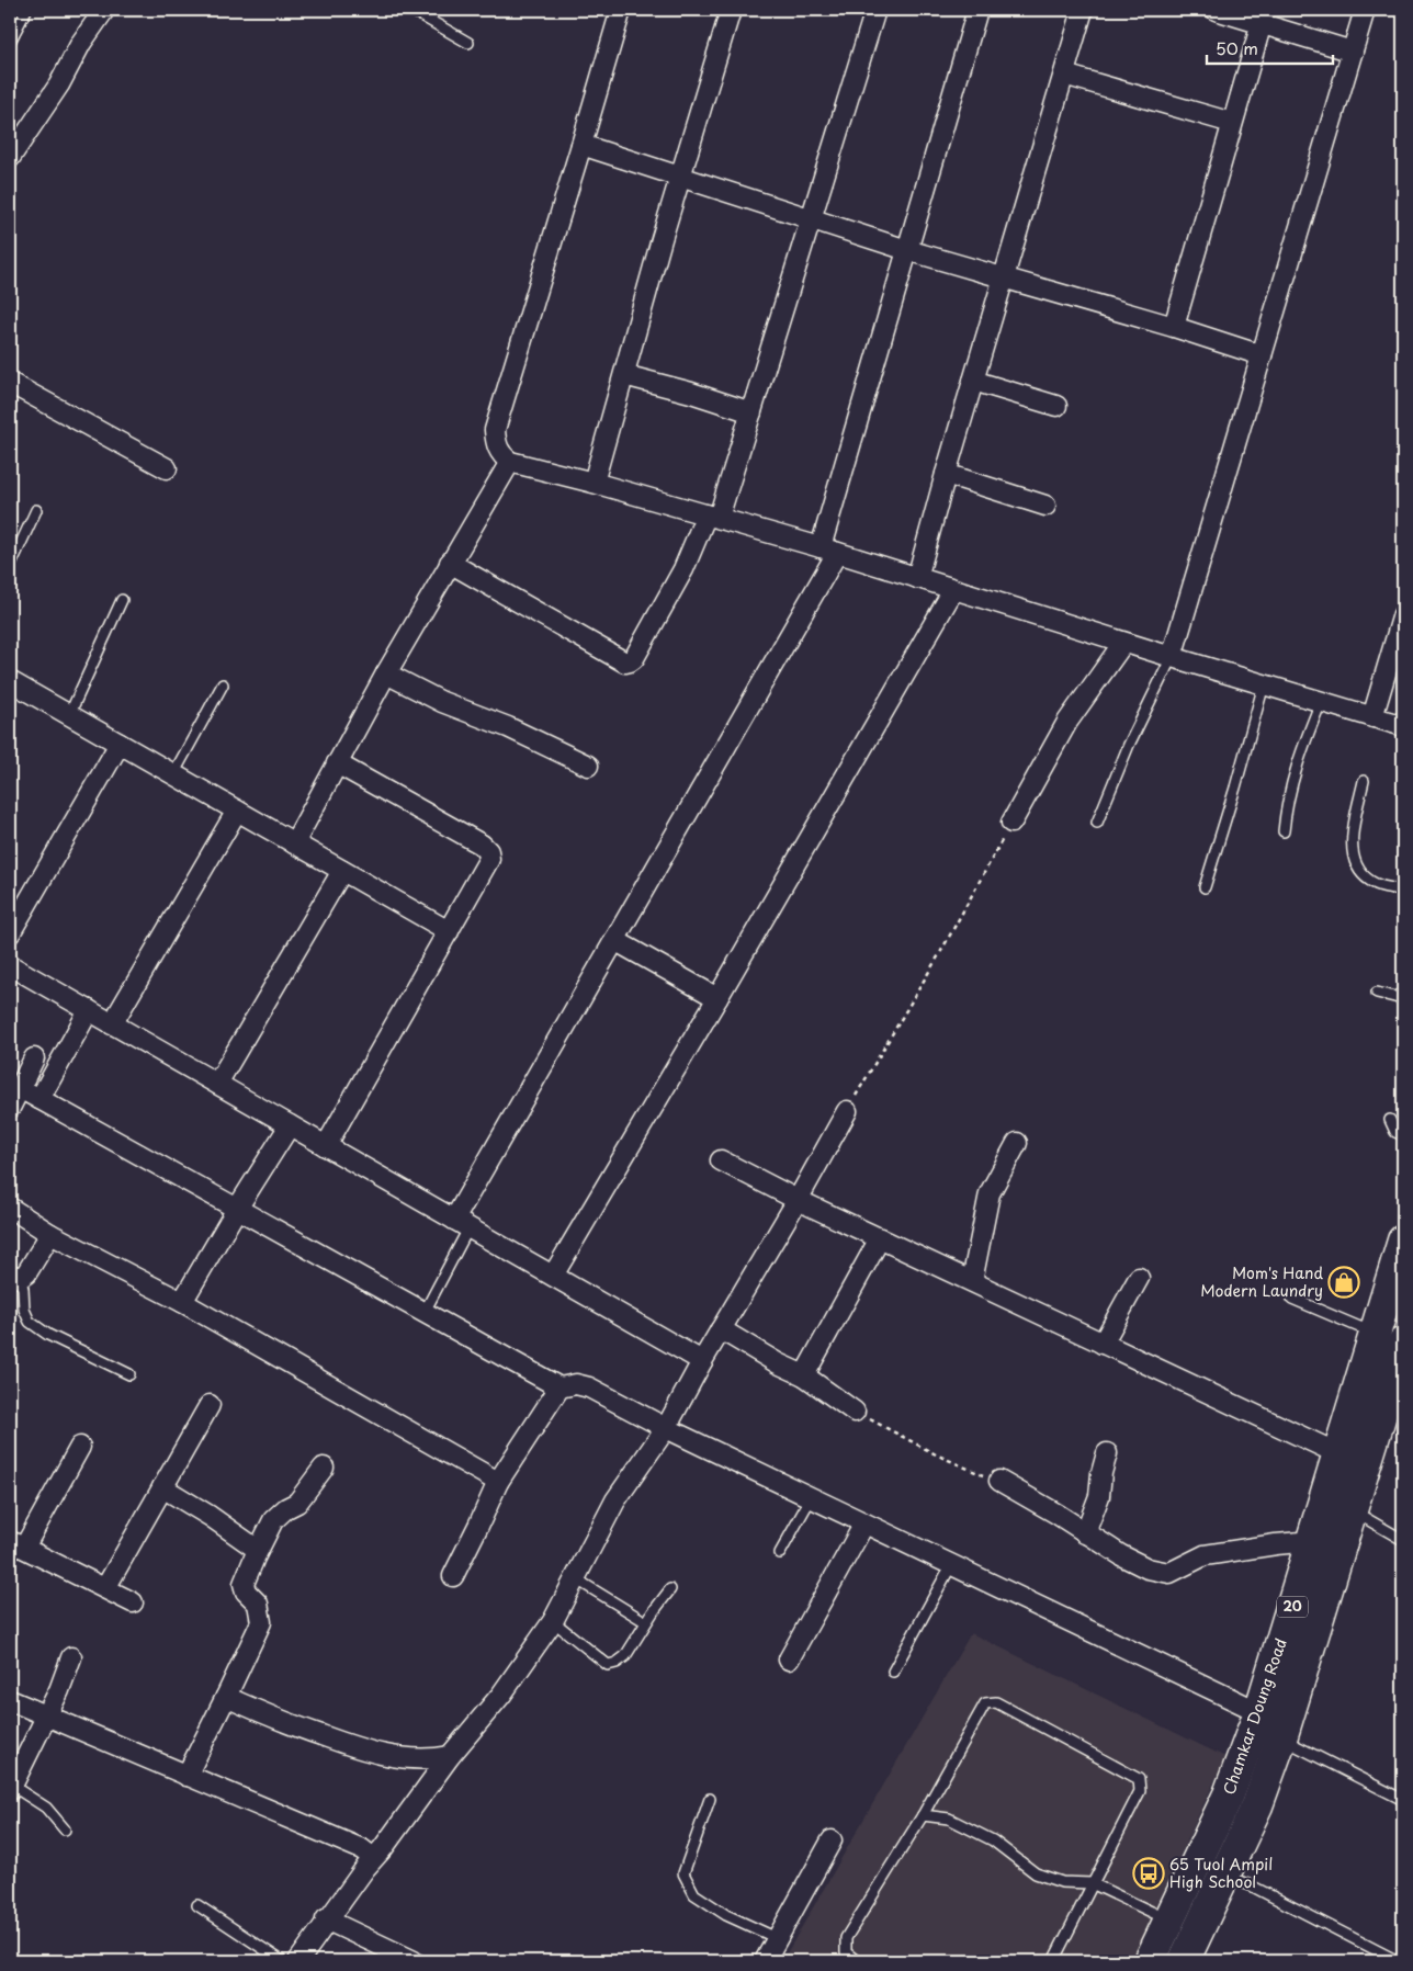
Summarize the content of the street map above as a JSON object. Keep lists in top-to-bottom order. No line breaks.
{"streets":{"main road":["20","Chamkar Doung Road"]},"places":{"shop":["Mom's Hand Modern Laundry"],"bus stop":["65 Tuol Ampil High School"]},"scale_bar":"50 m"}
